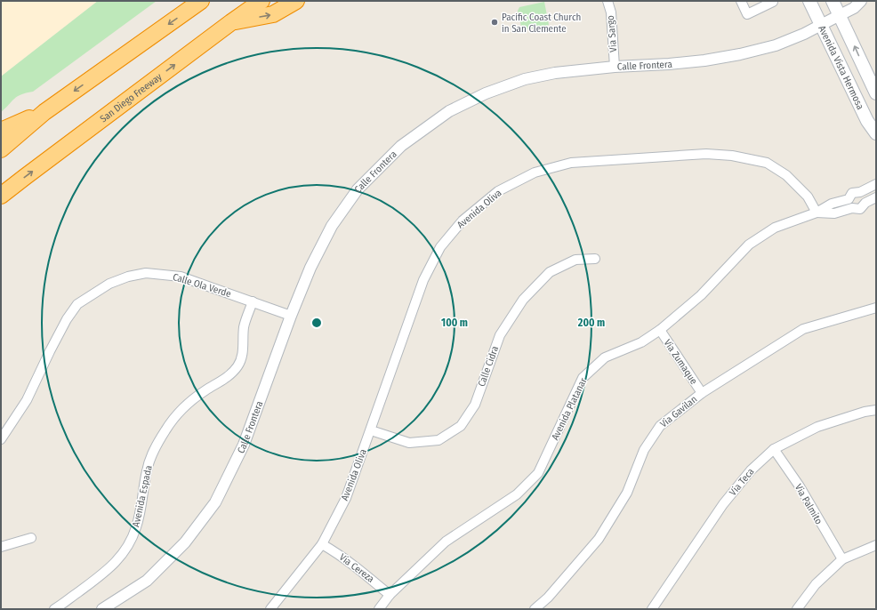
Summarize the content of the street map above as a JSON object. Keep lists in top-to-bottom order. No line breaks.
{"streets":{"highway":["San Diego Freeway"],"main road":["Avenida Vista Hermosa"],"street":["Via Sargo","Calle Frontera","Avenida Oliva","Calle Ola Verde","Via Zumaque","Calle Cidra","Avenida Platanar","Via Gavilan","Via Teca","Avenida Espada","Via Palmito","Via Cereza"]},"crossings":[["Via Sargo","Calle Frontera"],["Calle Frontera","Avenida Vista Hermosa"],["Calle Frontera","Calle Ola Verde"],["Avenida Oliva","Calle Cidra"],["Avenida Oliva","Avenida Platanar"],["Avenida Oliva","Via Cereza"],["Calle Ola Verde","Avenida Espada"],["Via Zumaque","Avenida Platanar"],["Via Zumaque","Via Gavilan"],["Avenida Platanar","Via Cereza"],["Via Teca","Via Palmito"]],"places":["Pacific Coast Church in San Clemente"],"rings":["100 m","200 m"]}
